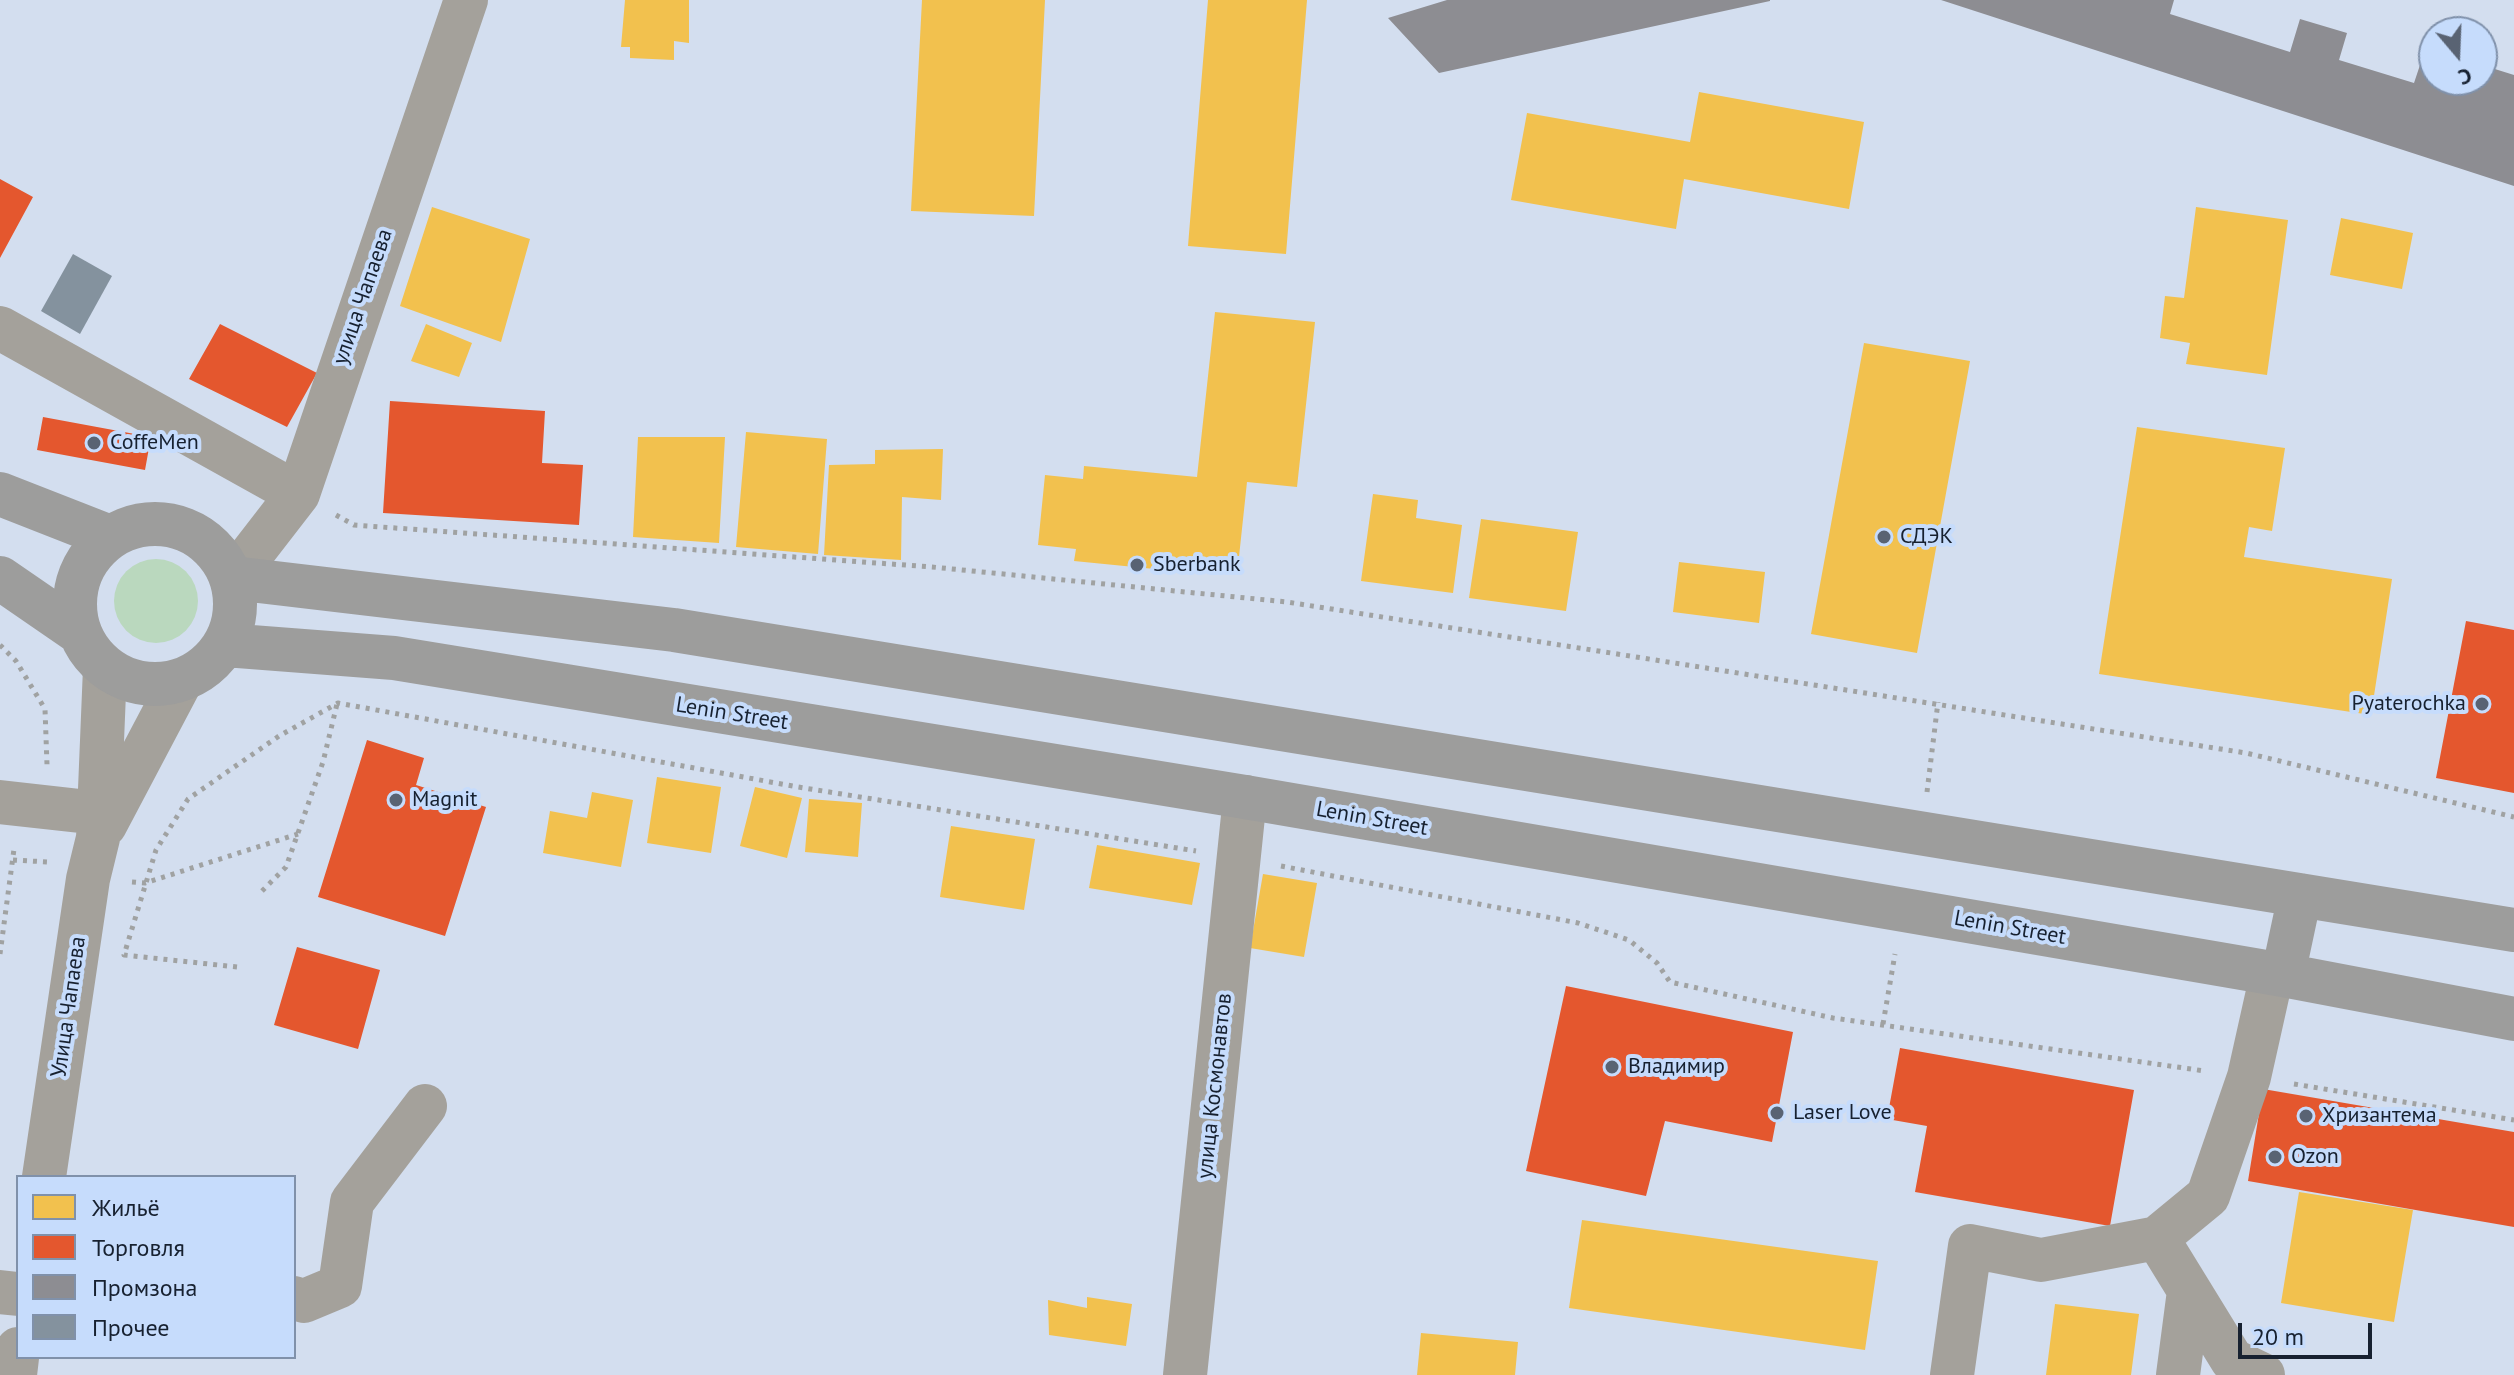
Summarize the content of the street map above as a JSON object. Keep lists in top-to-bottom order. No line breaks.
{"streets":{"main road":["Lenin Street"],"street":["улица Чапаева","Улица Чапаева","улица Космонавтов"]},"crossings":[["улица Чапаева","Lenin Street"],["Lenin Street","улица Космонавтов"]],"places":["CoffeMen","СДЭК","Sberbank","Pyaterochka","Magnit","Владимир","Laser Love","Хризантема","Ozon"],"legend":["Жильё","Торговля","Промзона","Прочее"],"scale_bar":"20 m","north":"bottom"}
